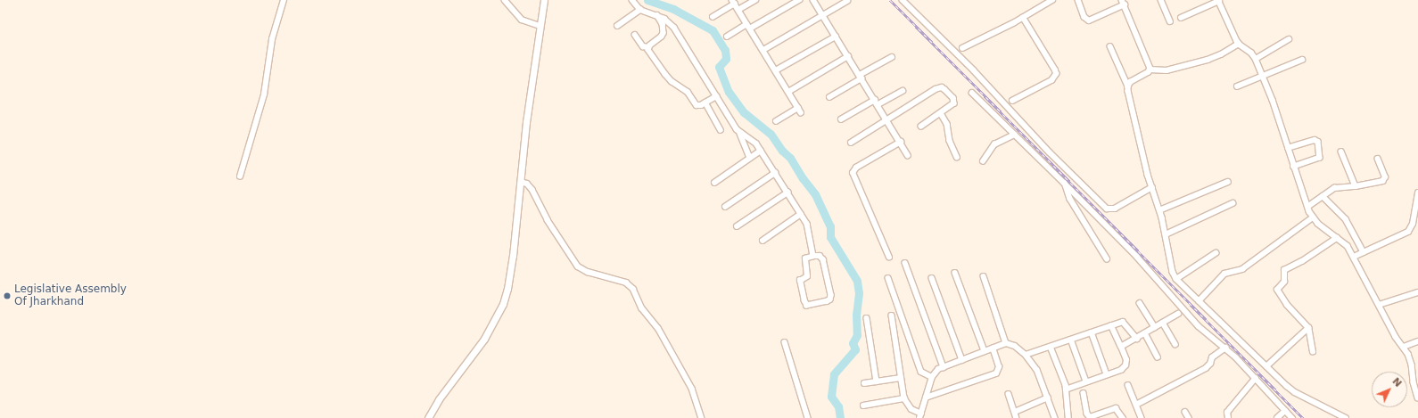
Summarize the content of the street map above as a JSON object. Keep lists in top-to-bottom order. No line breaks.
{"places":["Legislative Assembly Of Jharkhand"],"north":"top right"}
